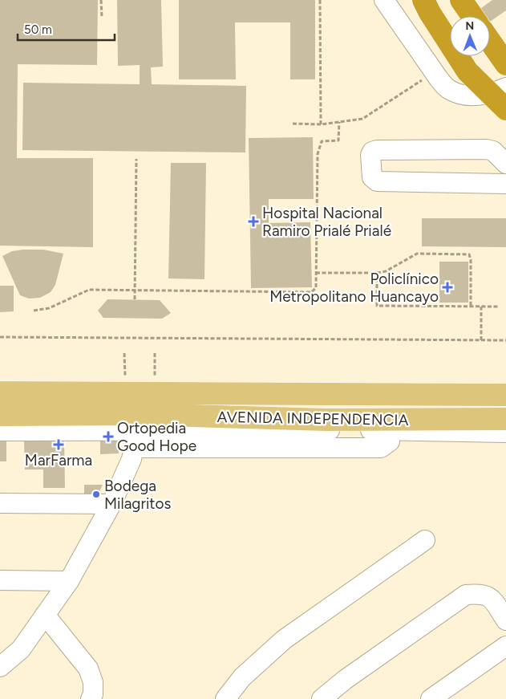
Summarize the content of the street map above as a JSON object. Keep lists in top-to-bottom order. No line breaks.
{"streets":{"main road":["AVENIDA INDEPENDENCIA"]},"places":{"health":["Hospital Nacional Ramiro Prialé Prialé","Policlínico Metropolitano Huancayo","Ortopedia Good Hope","MarFarma"],"other":["Bodega Milagritos"]},"scale_bar":"50 m","north":"top"}
